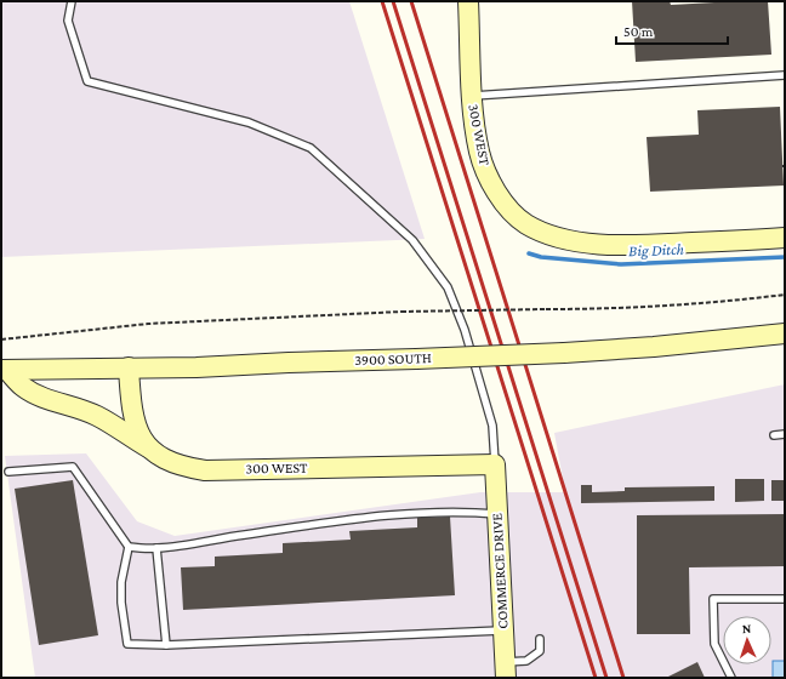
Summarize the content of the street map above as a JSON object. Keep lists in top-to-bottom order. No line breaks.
{"streets":{"street":["300 WEST","3900 SOUTH","COMMERCE DRIVE"]},"crossings":[["300 WEST","3900 SOUTH"],["300 WEST","COMMERCE DRIVE"]],"water":["Big Ditch"],"scale_bar":"50 m","north":"top"}
